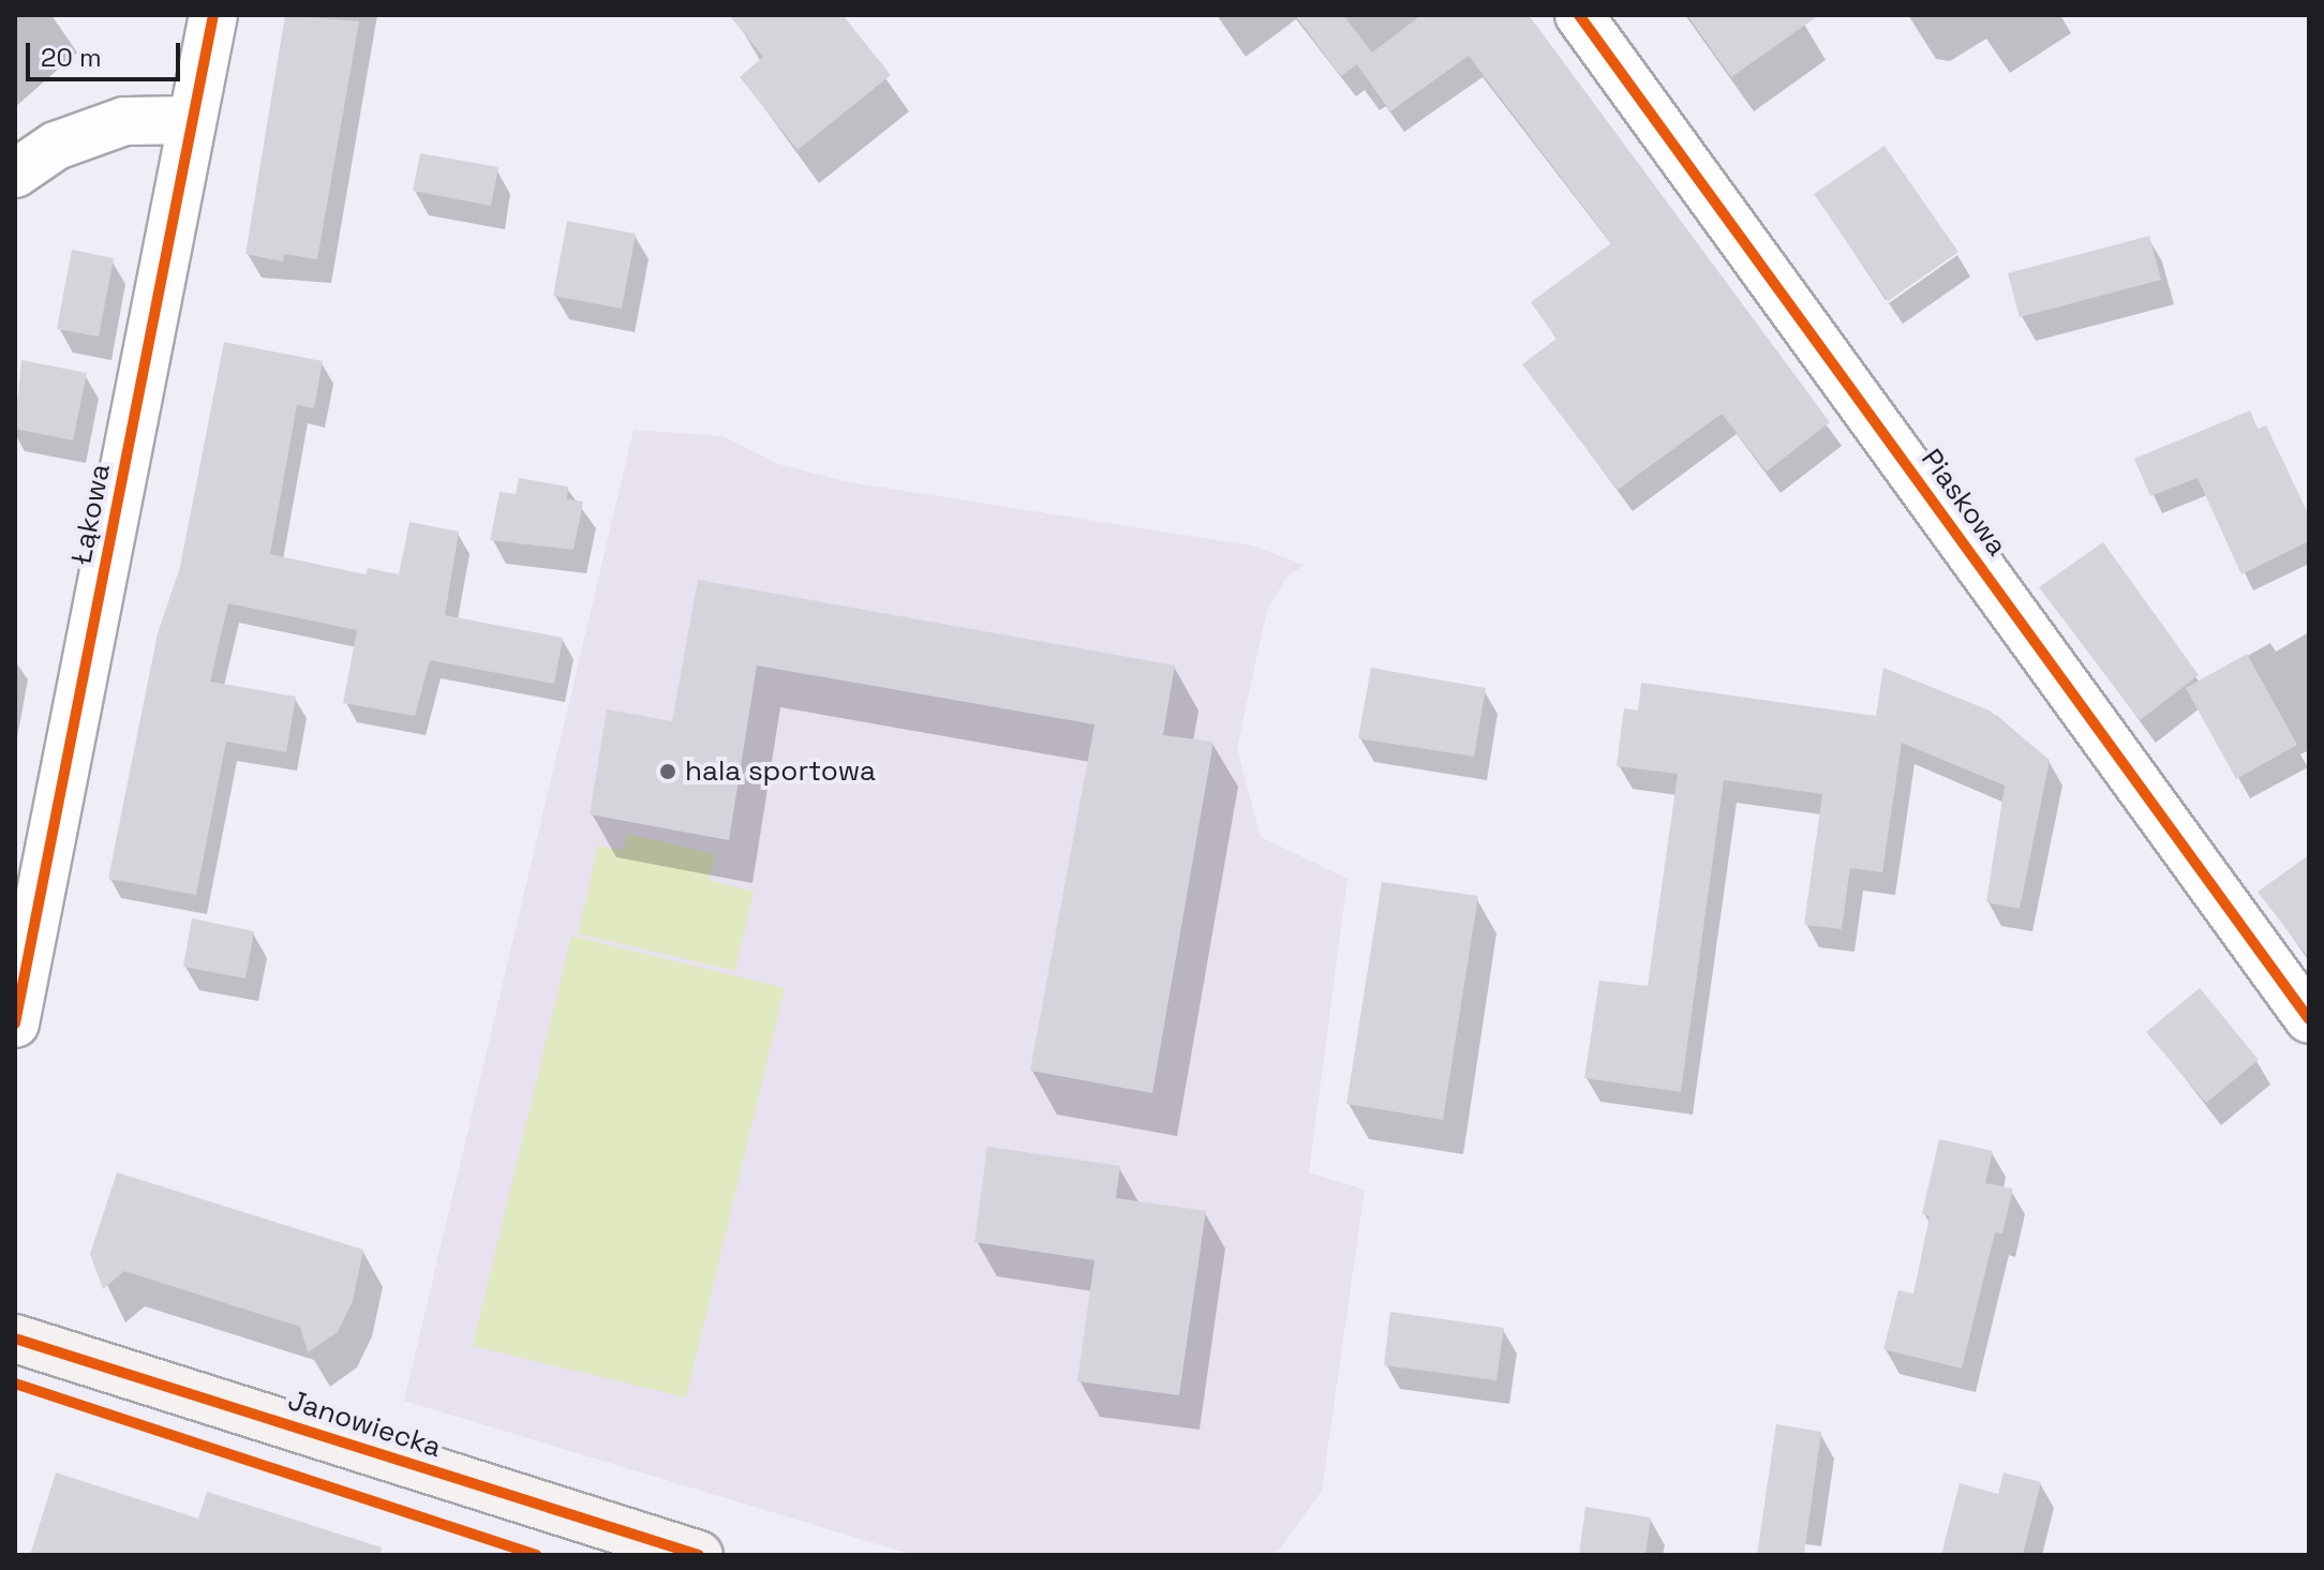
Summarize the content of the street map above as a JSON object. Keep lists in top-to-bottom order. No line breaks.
{"streets":{"street":["Piaskowa","Łąkowa","Janowiecka"]},"places":["hala sportowa"],"scale_bar":"20 m"}
